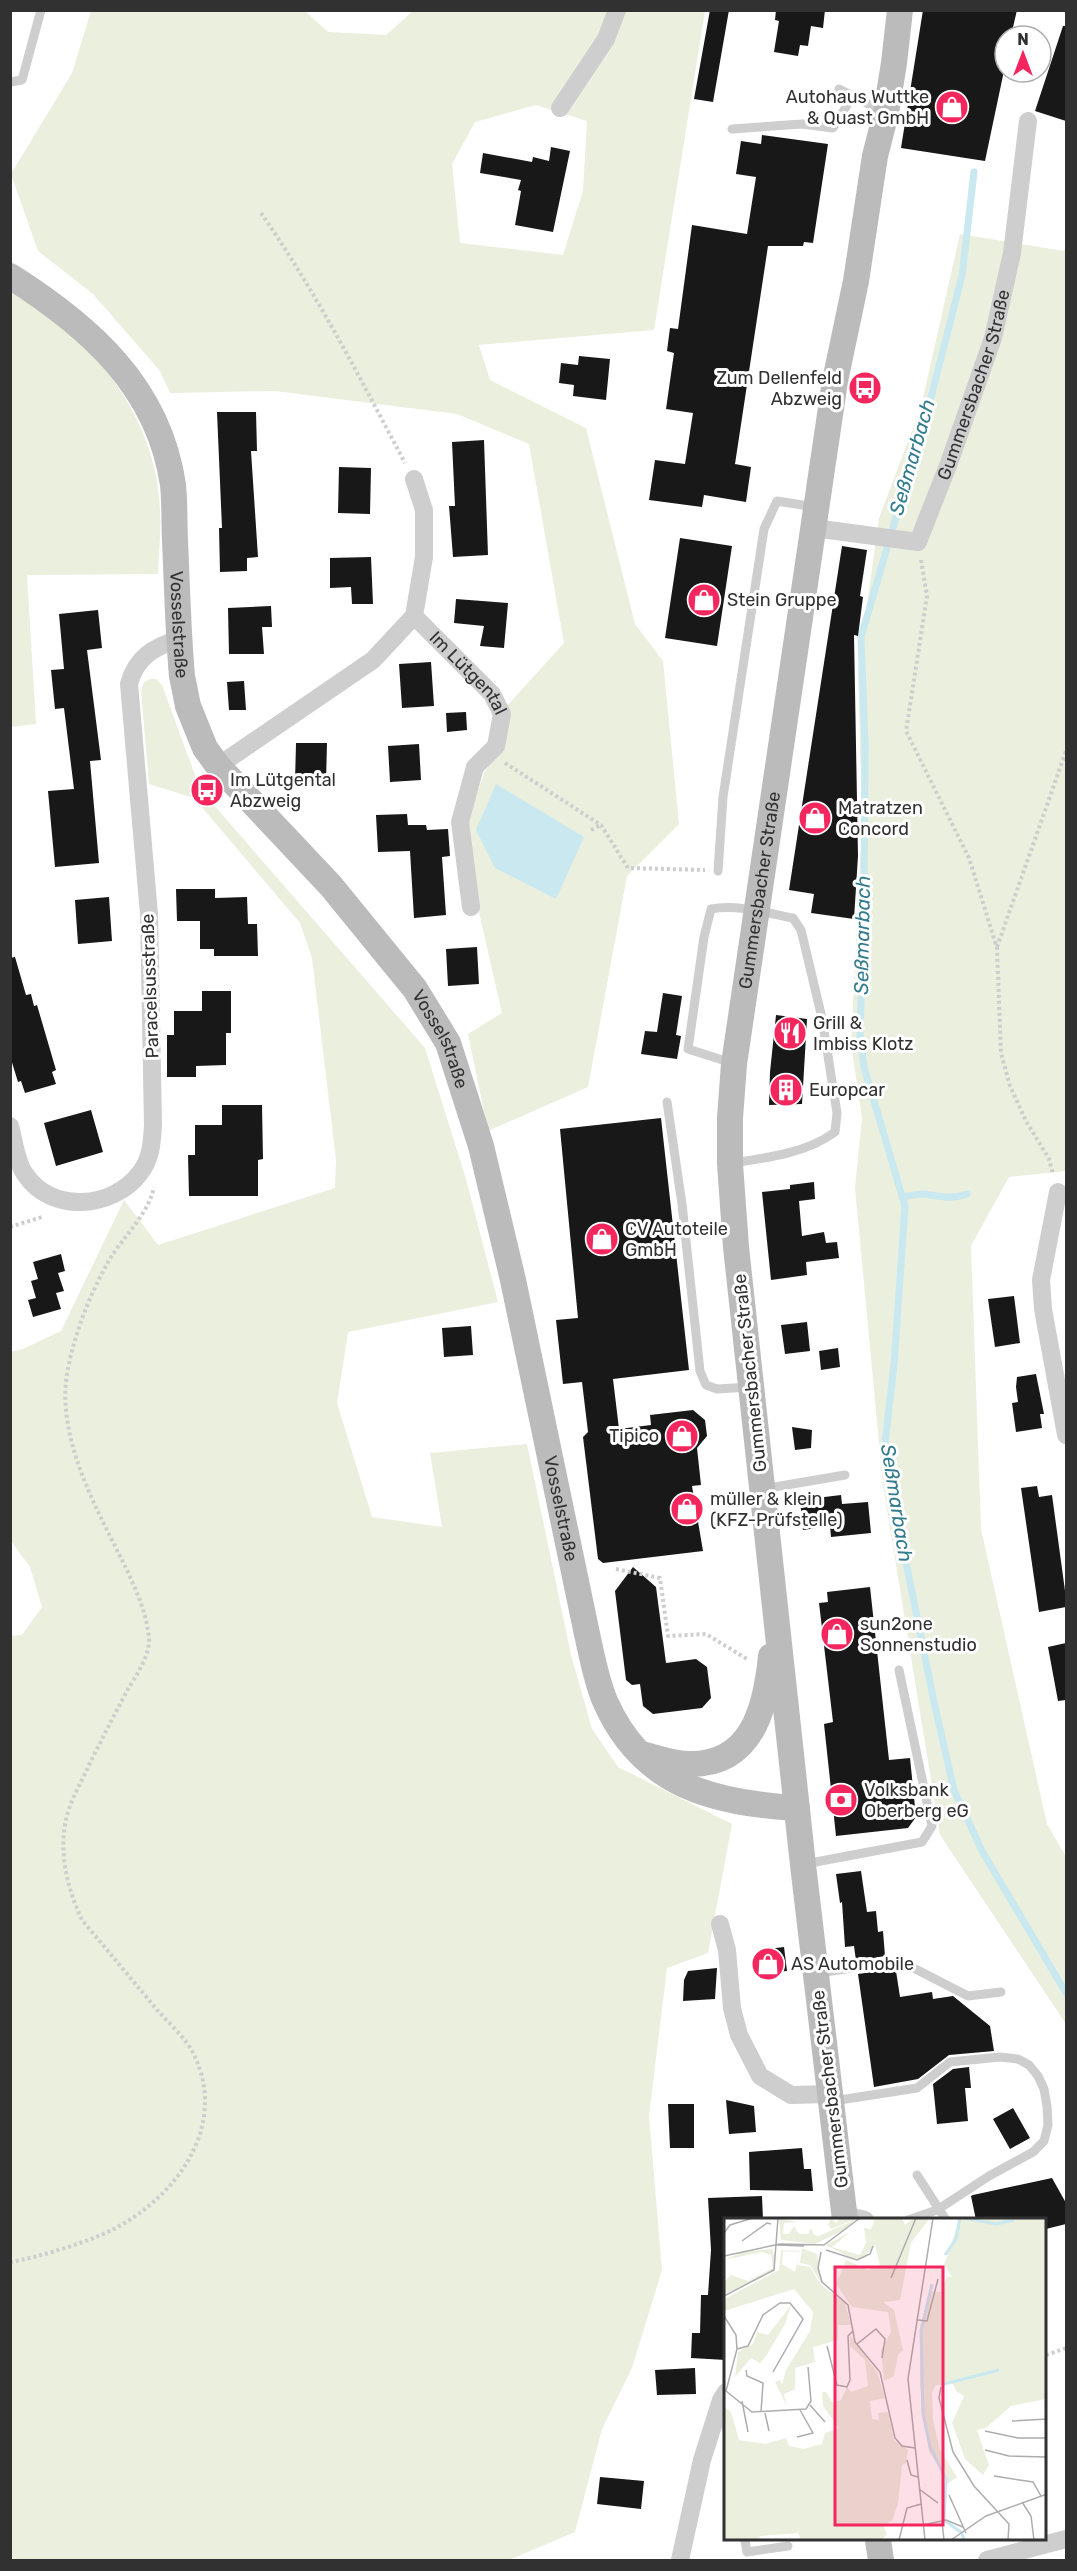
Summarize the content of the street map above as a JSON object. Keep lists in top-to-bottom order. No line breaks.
{"streets":{"main road":["Gummersbacher Straße","Vosselstraße"],"street":["Im Lütgental","Paracelsusstraße"]},"crossings":[["Gummersbacher Straße","Vosselstraße"],["Vosselstraße","Im Lütgental"],["Vosselstraße","Paracelsusstraße"]],"water":["Seßmarbach"],"places":{"shop":["Autohaus Wuttke & Quast GmbH","Stein Gruppe","Matratzen Concord","CV Autoteile GmbH","Tipico","müller & klein (KFZ-Prüfstelle)","sun2one Sonnenstudio","AS Automobile"],"bus stop":["Zum Dellenfeld Abzweig","Im Lütgental Abzweig"],"restaurant":["Grill & Imbiss Klotz"],"building":["Europcar"],"bank":["Volksbank Oberberg eG"]},"north":"top"}
